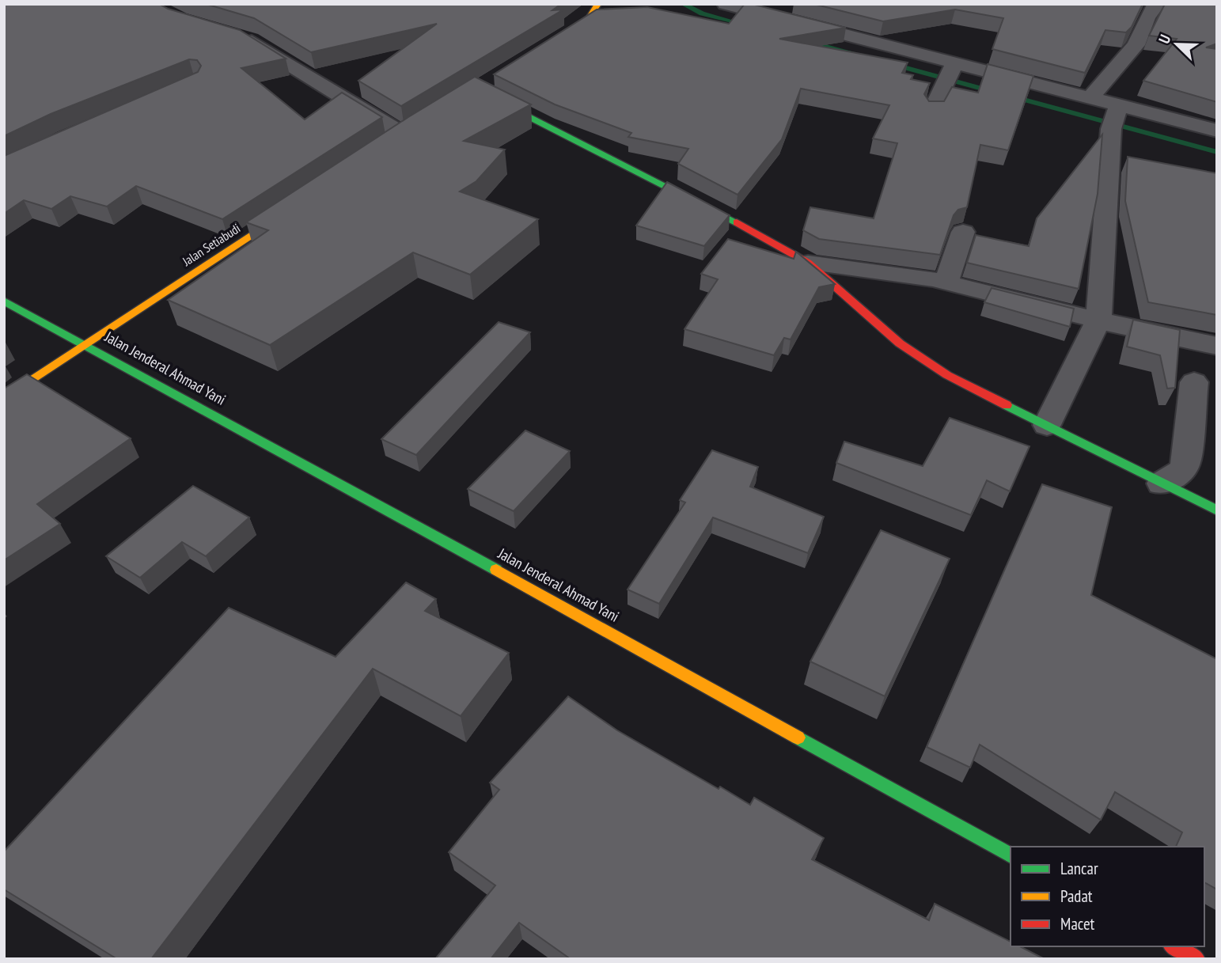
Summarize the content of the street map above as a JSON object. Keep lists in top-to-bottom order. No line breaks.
{"streets":{"street":["Jalan Setiabudi","Jalan Jenderal Ahmad Yani"]},"crossings":[["Jalan Setiabudi","Jalan Jenderal Ahmad Yani"]],"legend":["Lancar","Padat","Macet"],"north":"top left"}
